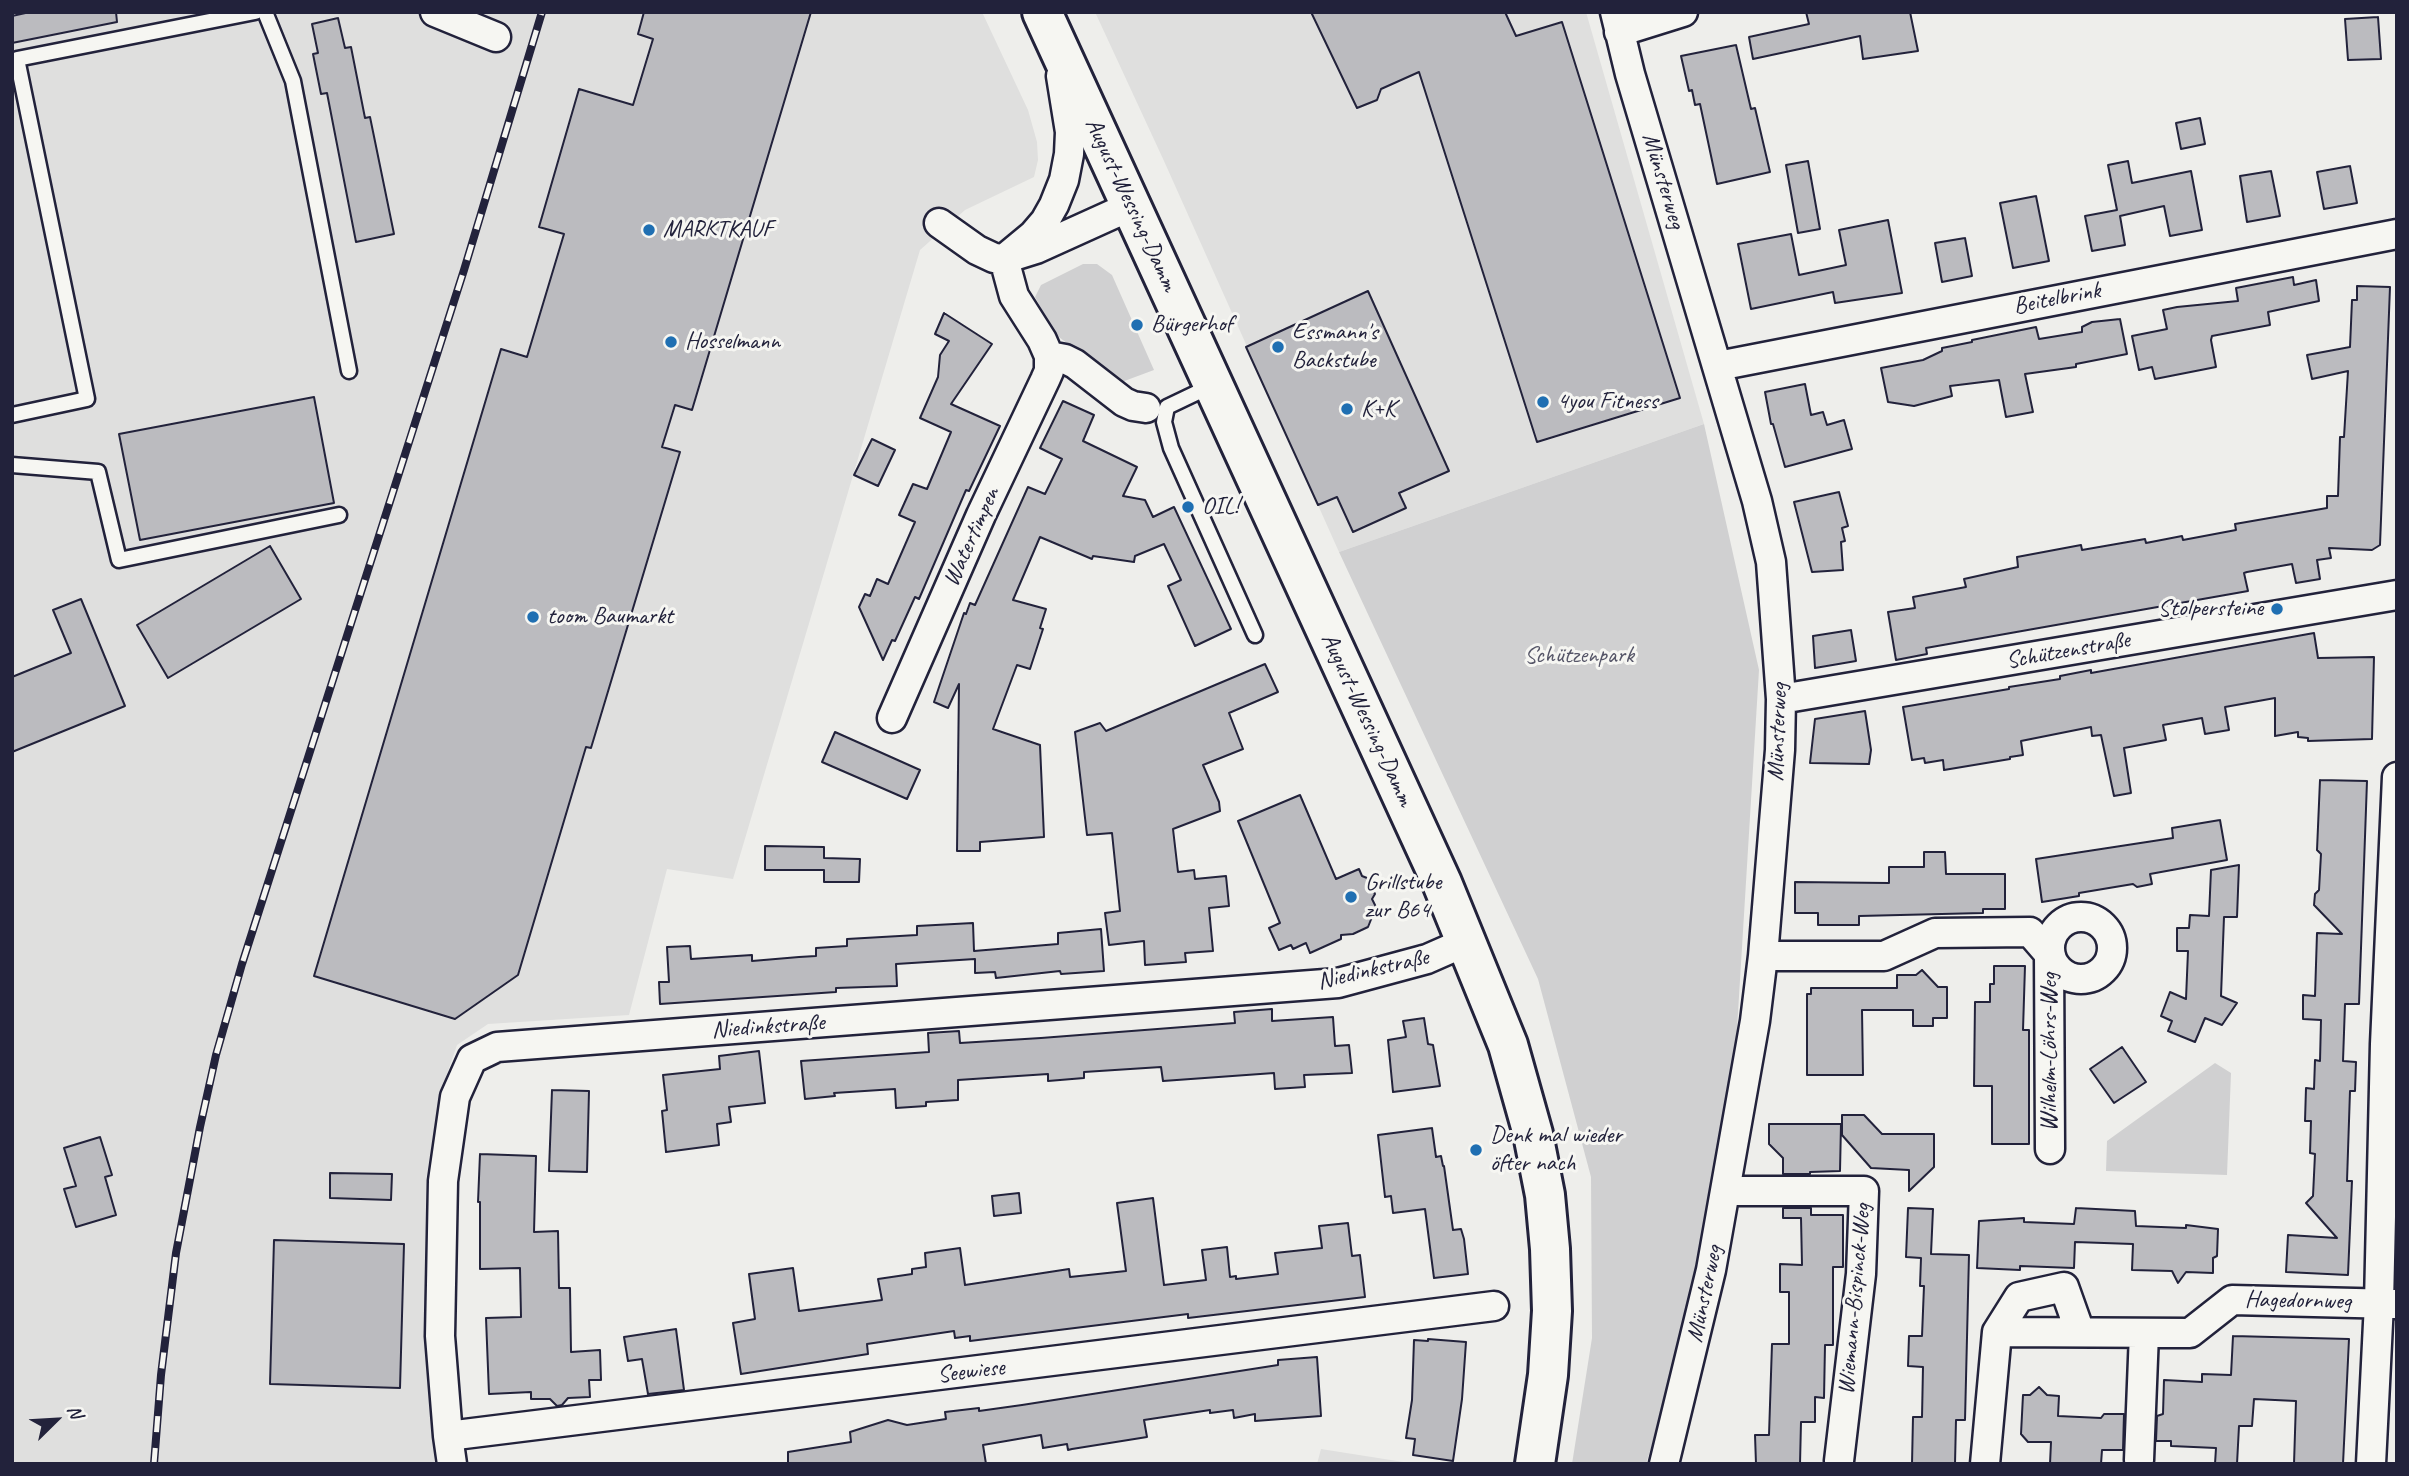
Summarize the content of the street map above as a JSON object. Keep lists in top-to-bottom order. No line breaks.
{"streets":{"main road":["August-Wessing-Damm"],"street":["Münsterweg","Beitelbrink","Watertimpen","Schützenstraße","Niedinkstraße","Wilhelm-Löhrs-Weg","Wiemann-Bispinck-Weg","Hagedornweg","Seewiese"]},"crossings":[["Münsterweg","Beitelbrink"],["Münsterweg","Schützenstraße"],["Münsterweg","Wilhelm-Löhrs-Weg"],["Münsterweg","Wiemann-Bispinck-Weg"],["August-Wessing-Damm","Niedinkstraße"],["Niedinkstraße","Seewiese"]],"parks":["Schützenpark"],"places":["MARKTKAUF","Bürgerhof","Hosselmann","Essmann's Backstube","4you Fitness","K+K","OIL!","Stolpersteine","toom Baumarkt","Grillstube zur B64","Denk mal wieder öfter nach"],"north":"top right"}
